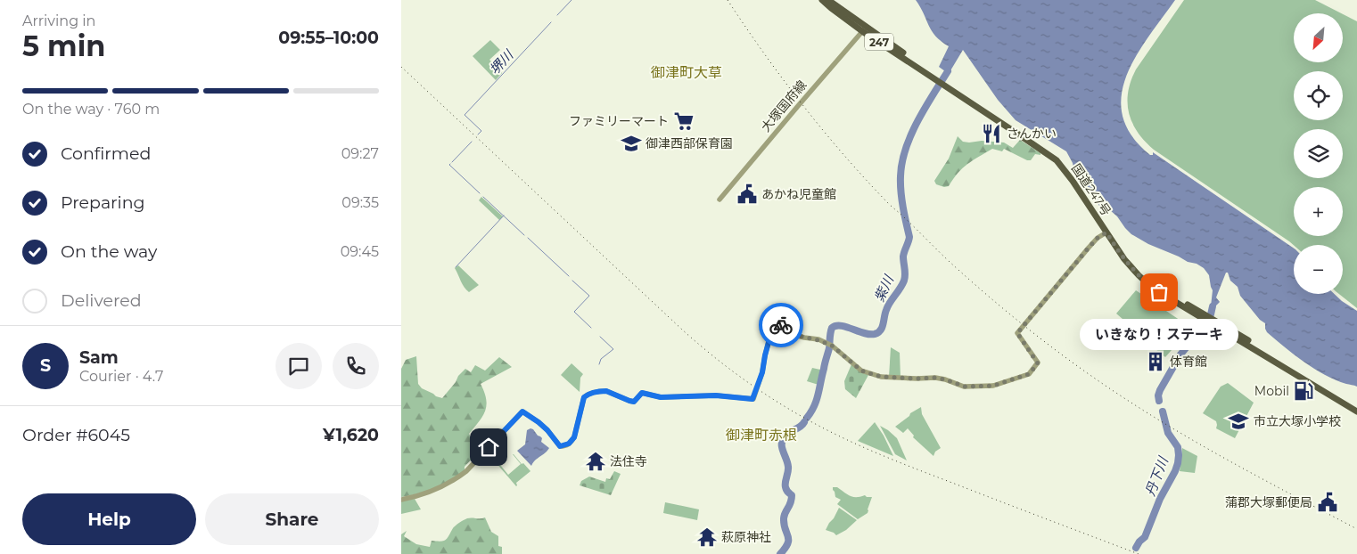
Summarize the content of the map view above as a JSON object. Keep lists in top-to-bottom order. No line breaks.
{"streets":{"highway":["247","国道247号"],"main road":["大塚国府線"]},"crossings":[["大塚国府線","国道247号"]],"districts":["御津町大草","御津町赤根"],"water":["堺川","紫川","丹下川"],"places":{"supermarket":["ファミリーマート"],"restaurant":["さんかい"],"school or university":["御津西部保育園","市立大塚小学校"],"public building":["あかね児童館","蒲郡大塚郵便局"],"other":["いきなり！ステーキ"],"building":["体育館"],"fuel station":["Mobil"],"temple":["法住寺","萩原神社"]},"north":"bottom left","page":{"heading":["5 min","Arriving in","09:55–10:00"],"panel":["Sam","Courier · 4.7","Order #6045","¥1,620"],"map_buttons":["+","−"],"bar":"On the way · 760 m","list":[["Confirmed","09:27"],["Preparing","09:35"],["On the way","09:45"],"Delivered"],"bubble":"いきなり！ステーキ","round":"S","buttons":["Help","Share"]}}
